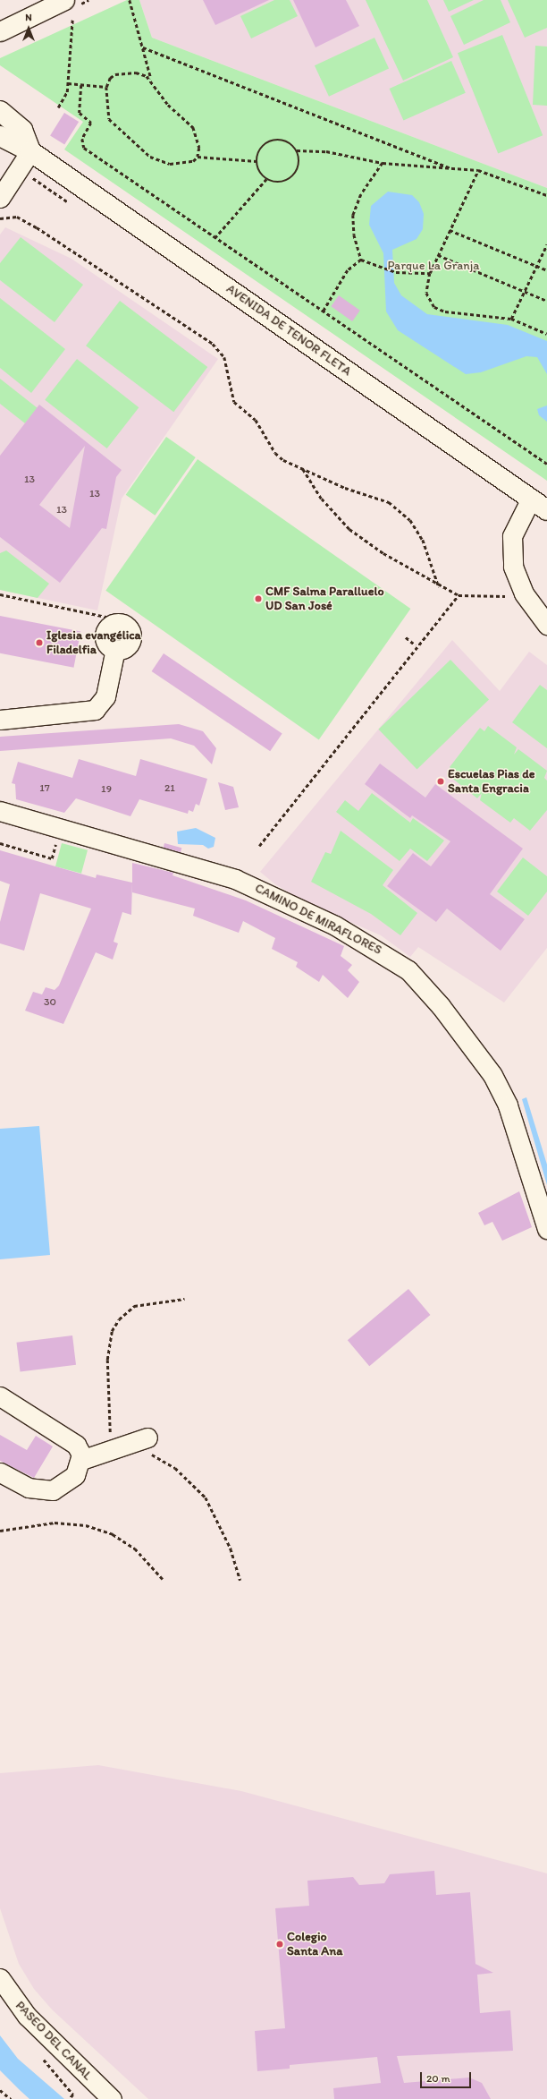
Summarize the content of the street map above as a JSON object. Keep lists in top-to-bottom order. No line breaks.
{"streets":{"main road":["AVENIDA DE TENOR FLETA"],"street":["CAMINO DE MIRAFLORES","PASEO DEL CANAL"]},"parks":["Parque La Granja"],"places":["CMF Salma Paralluelo UD San José","Iglesia evangélica Filadelfia","Escuelas Pias de Santa Engracia","Colegio Santa Ana"],"house_numbers":["13","13","13","17","21","19","30"],"scale_bar":"20 m","north":"top"}
